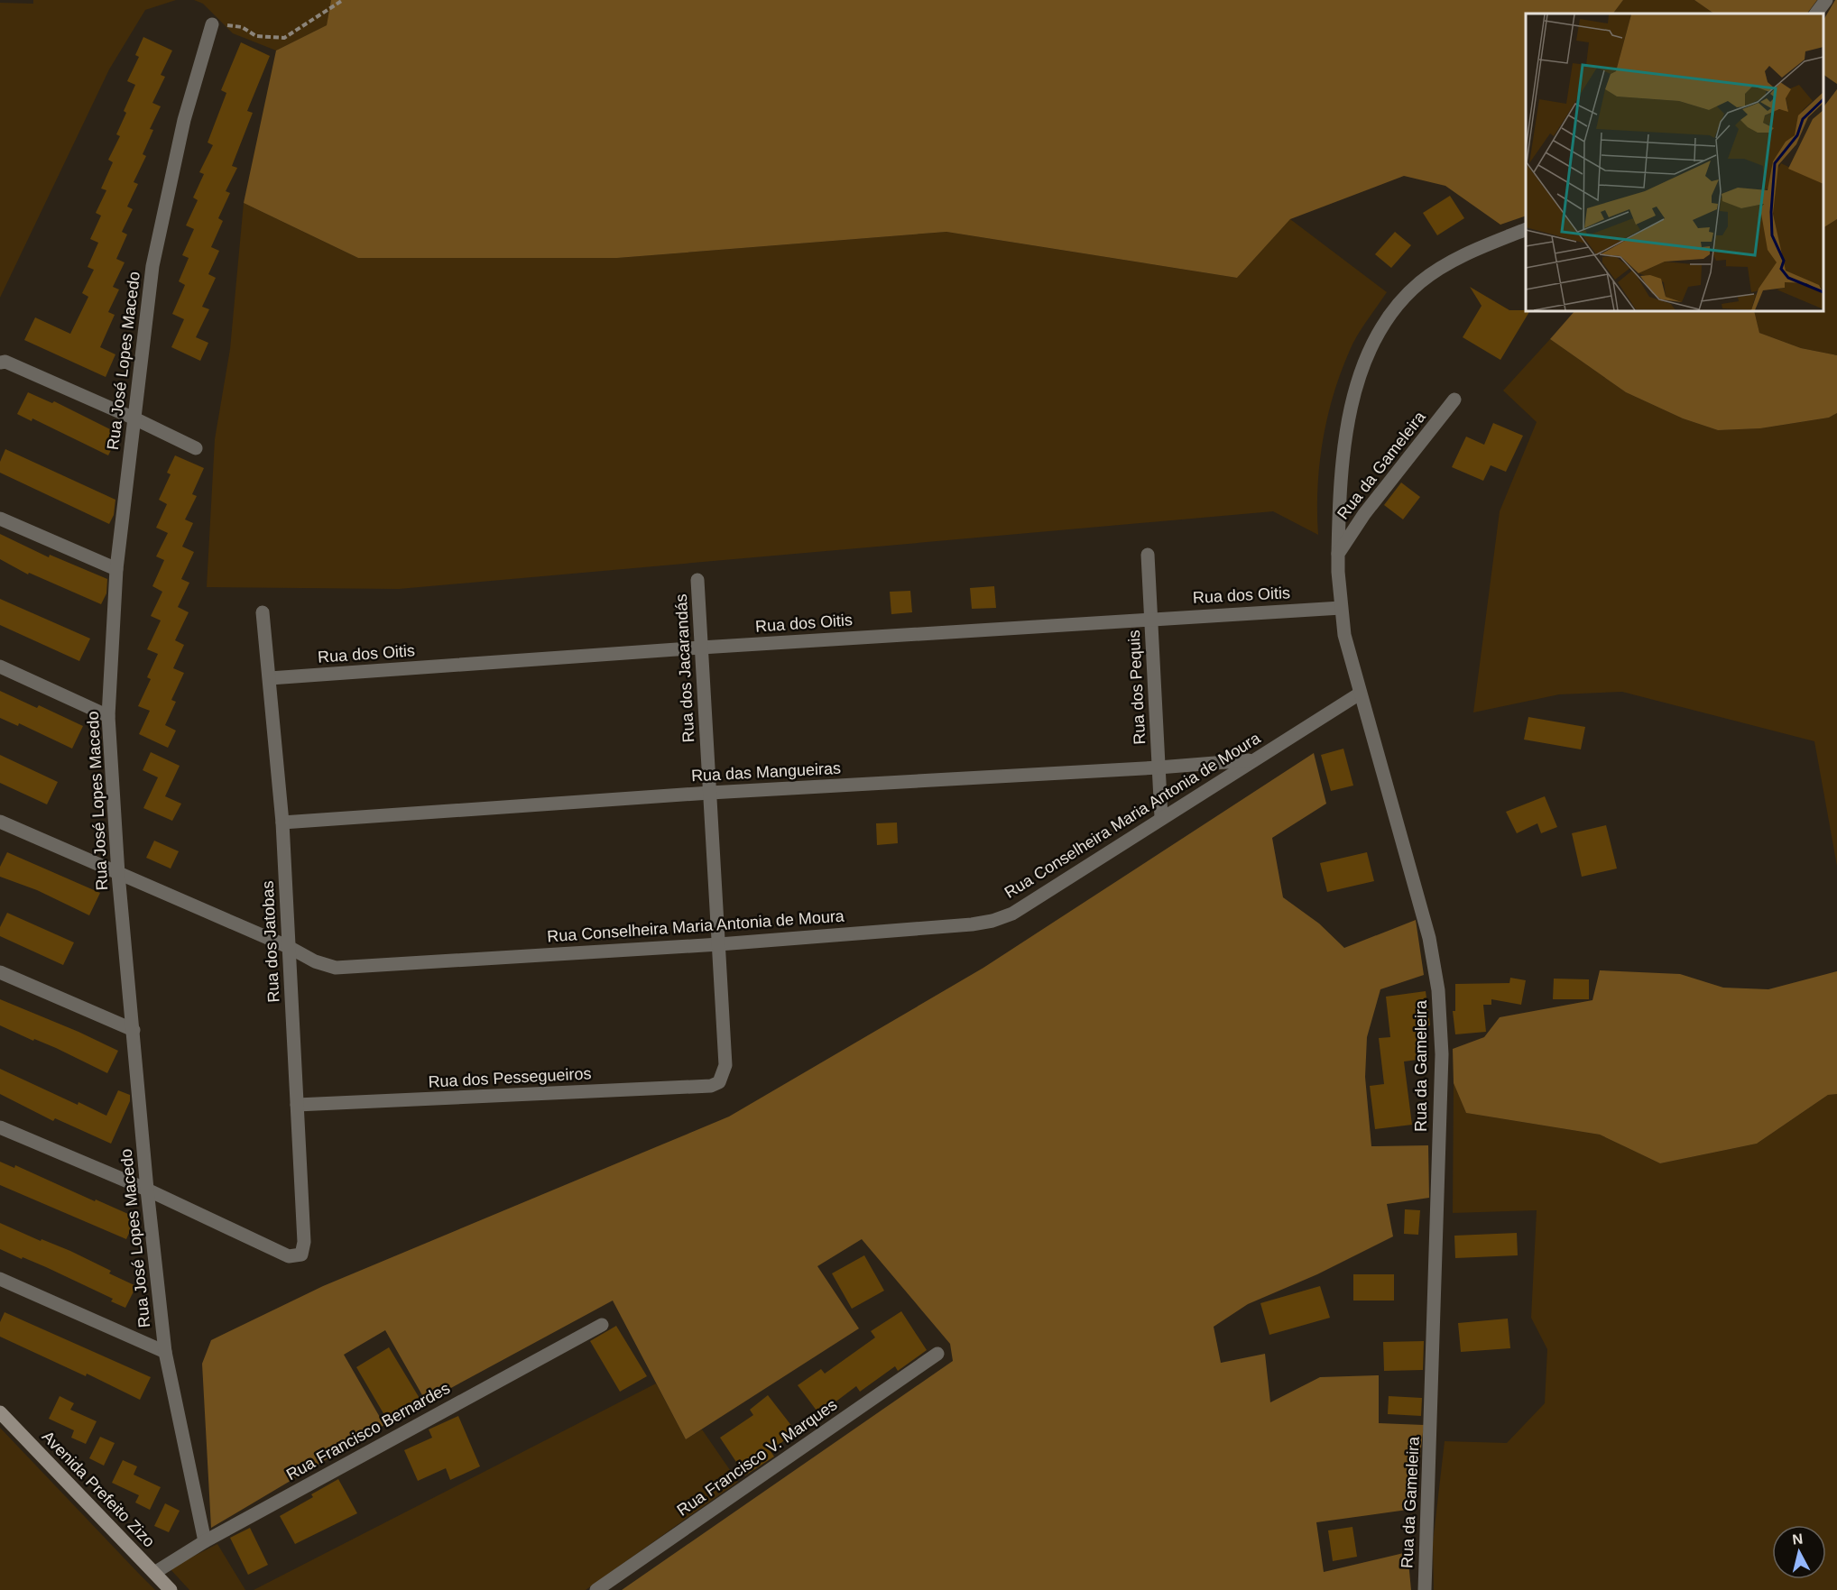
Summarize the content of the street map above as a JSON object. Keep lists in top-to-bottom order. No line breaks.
{"streets":{"main road":["Avenida Prefeito Zizo"],"street":["Rua José Lopes Macedo","Rua da Gameleira","Rua dos Oitis","Rua dos Jacarandás","Rua dos Pequis","Rua das Mangueiras","Rua Conselheira Maria Antonia de Moura","Rua dos Jatobas","Rua dos Pessegueiros","Rua Francisco Bernardes","Rua Francisco V. Marques"]},"crossings":[["Rua José Lopes Macedo","Rua Conselheira Maria Antonia de Moura"],["Rua José Lopes Macedo","Rua dos Jatobas"],["Rua José Lopes Macedo","Rua Francisco Bernardes"],["Rua da Gameleira","Rua dos Oitis"],["Rua da Gameleira","Rua Conselheira Maria Antonia de Moura"],["Rua dos Oitis","Rua dos Jacarandás"],["Rua dos Oitis","Rua dos Pequis"],["Rua dos Oitis","Rua dos Jatobas"],["Rua dos Jacarandás","Rua das Mangueiras"],["Rua dos Jacarandás","Rua Conselheira Maria Antonia de Moura"],["Rua dos Jacarandás","Rua dos Pessegueiros"],["Rua dos Pequis","Rua das Mangueiras"],["Rua dos Pequis","Rua Conselheira Maria Antonia de Moura"],["Rua das Mangueiras","Rua Conselheira Maria Antonia de Moura"],["Rua das Mangueiras","Rua dos Jatobas"],["Rua Conselheira Maria Antonia de Moura","Rua dos Jatobas"],["Rua dos Jatobas","Rua dos Pessegueiros"],["Rua Francisco Bernardes","Avenida Prefeito Zizo"]],"north":"top"}
